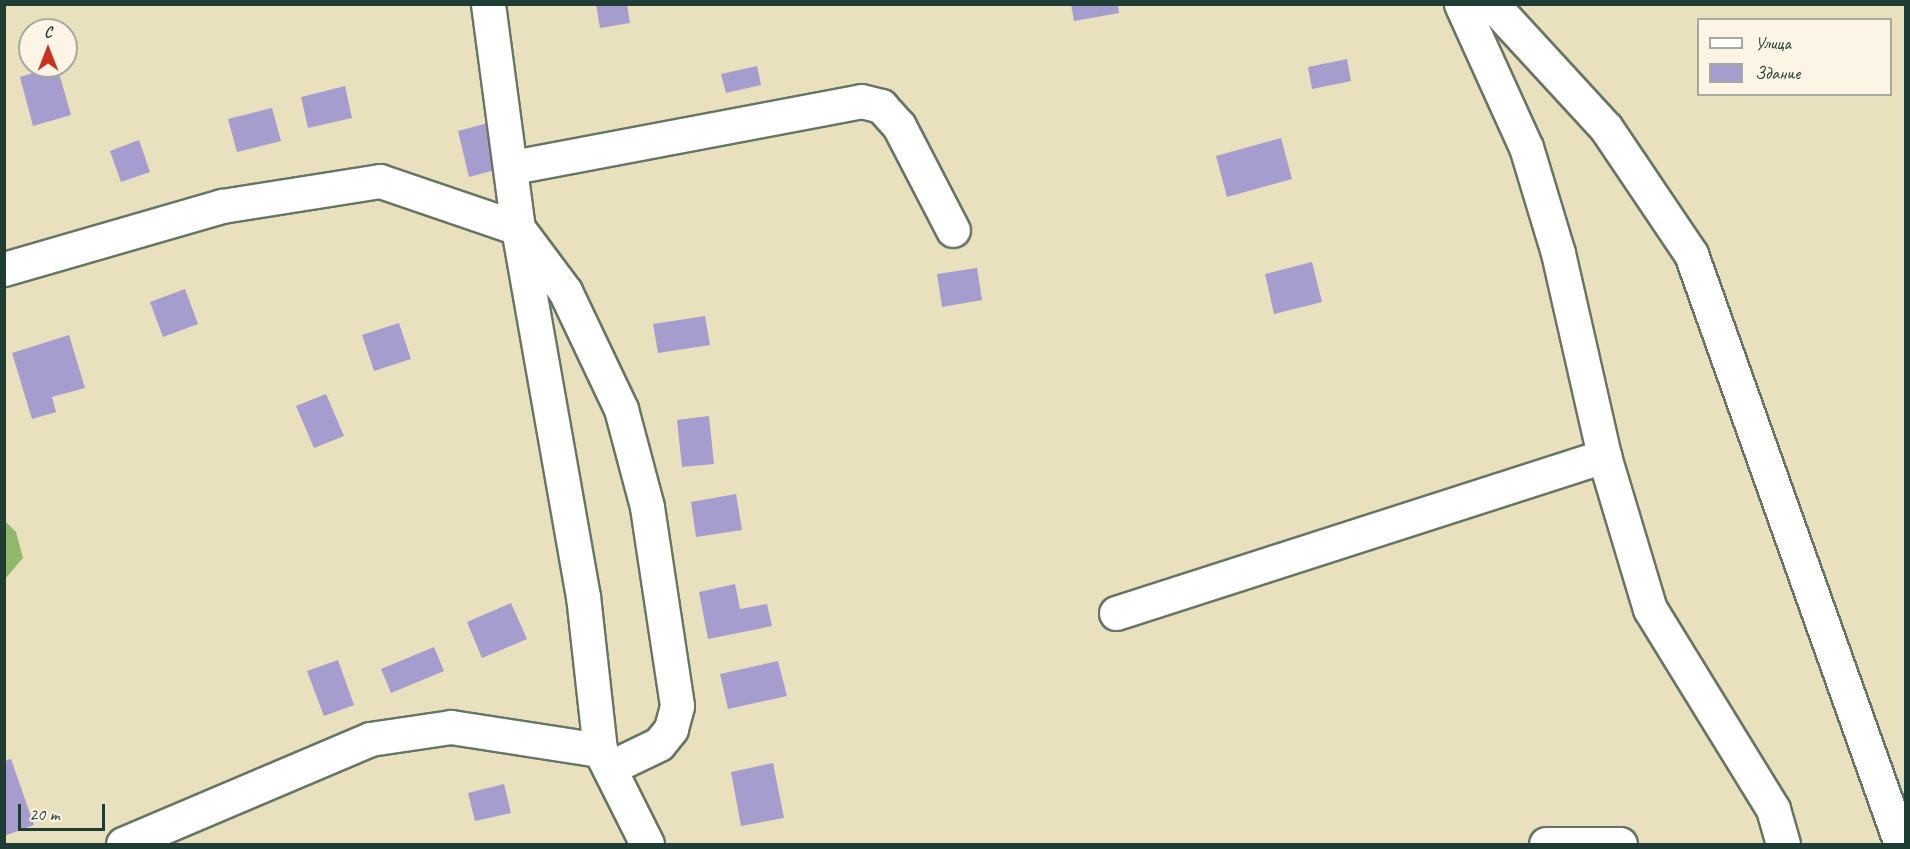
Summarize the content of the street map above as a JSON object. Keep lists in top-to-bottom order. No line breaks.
{"legend":["Улица","Здание"],"scale_bar":"20 m","north":"top"}
